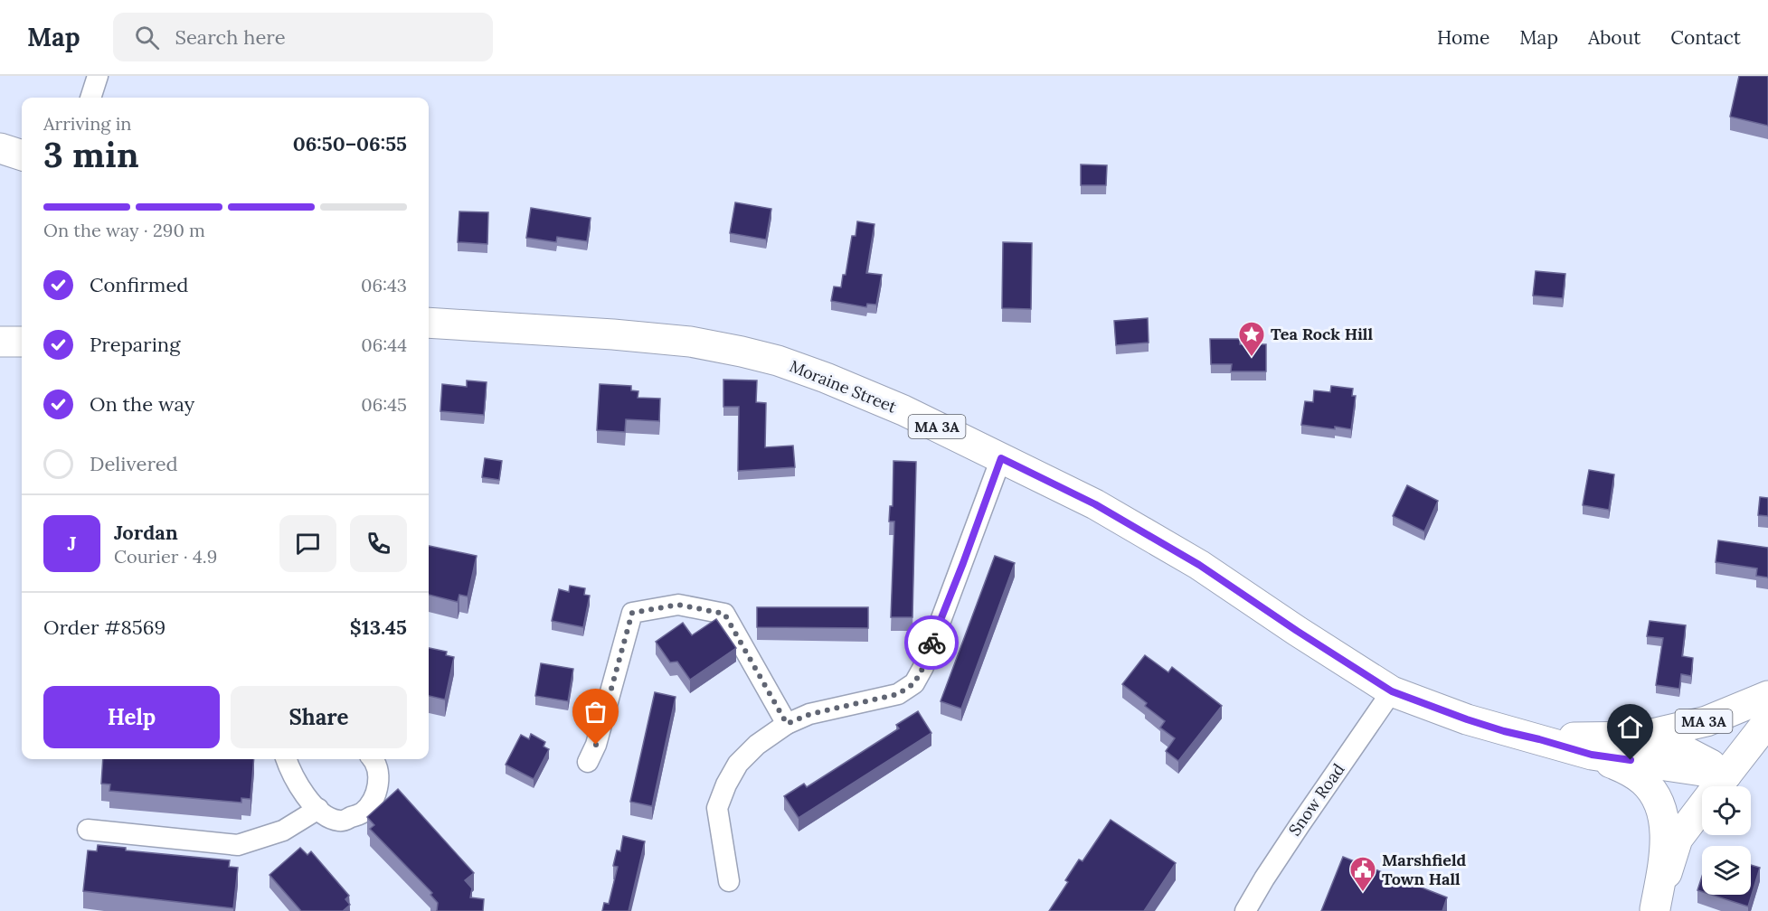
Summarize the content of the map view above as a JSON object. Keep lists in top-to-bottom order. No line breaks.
{"streets":{"main road":["Moraine Street","MA 3A"],"street":["Snow Road"]},"crossings":[["Moraine Street","MA 3A"],["Moraine Street","Snow Road"]],"places":{"place":["Tea Rock Hill"],"public building":["Marshfield Town Hall"]},"page":{"header":"Map","search":"Search here","nav":["Home","Map","About","Contact"],"heading":["3 min","Arriving in","06:50–06:55"],"panel":["Jordan","Courier · 4.9","Order #8569","$13.45"],"bar":"On the way · 290 m","list":[["Confirmed","06:43"],["Preparing","06:44"],["On the way","06:45"],"Delivered"],"round":"J","buttons":["Help","Share"]}}
